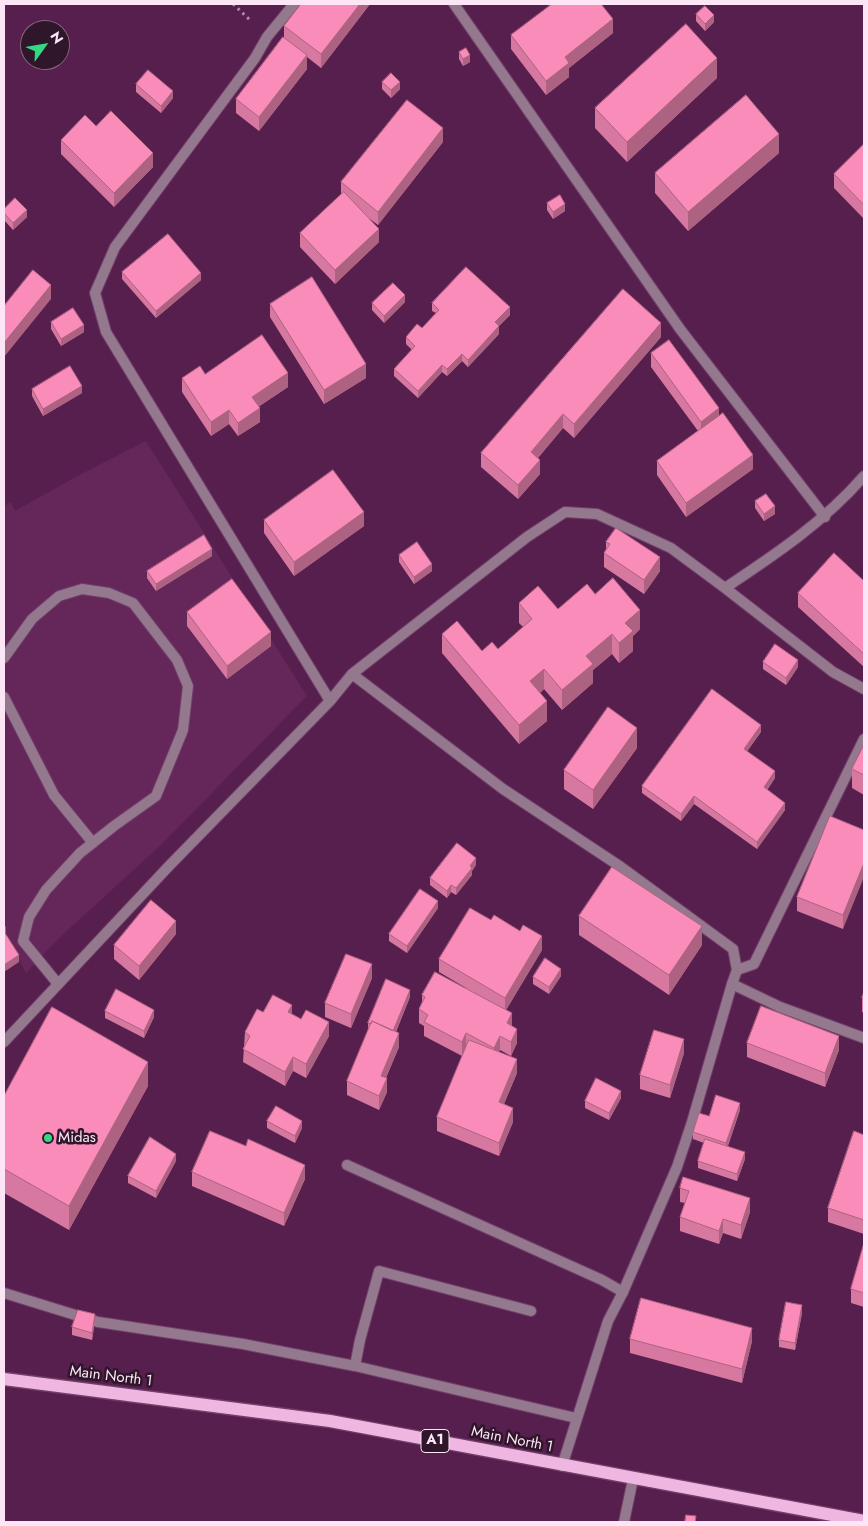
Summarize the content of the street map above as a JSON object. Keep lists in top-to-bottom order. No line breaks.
{"streets":{"main road":["Main North 1","A1"]},"places":["Midas"],"north":"top right"}
